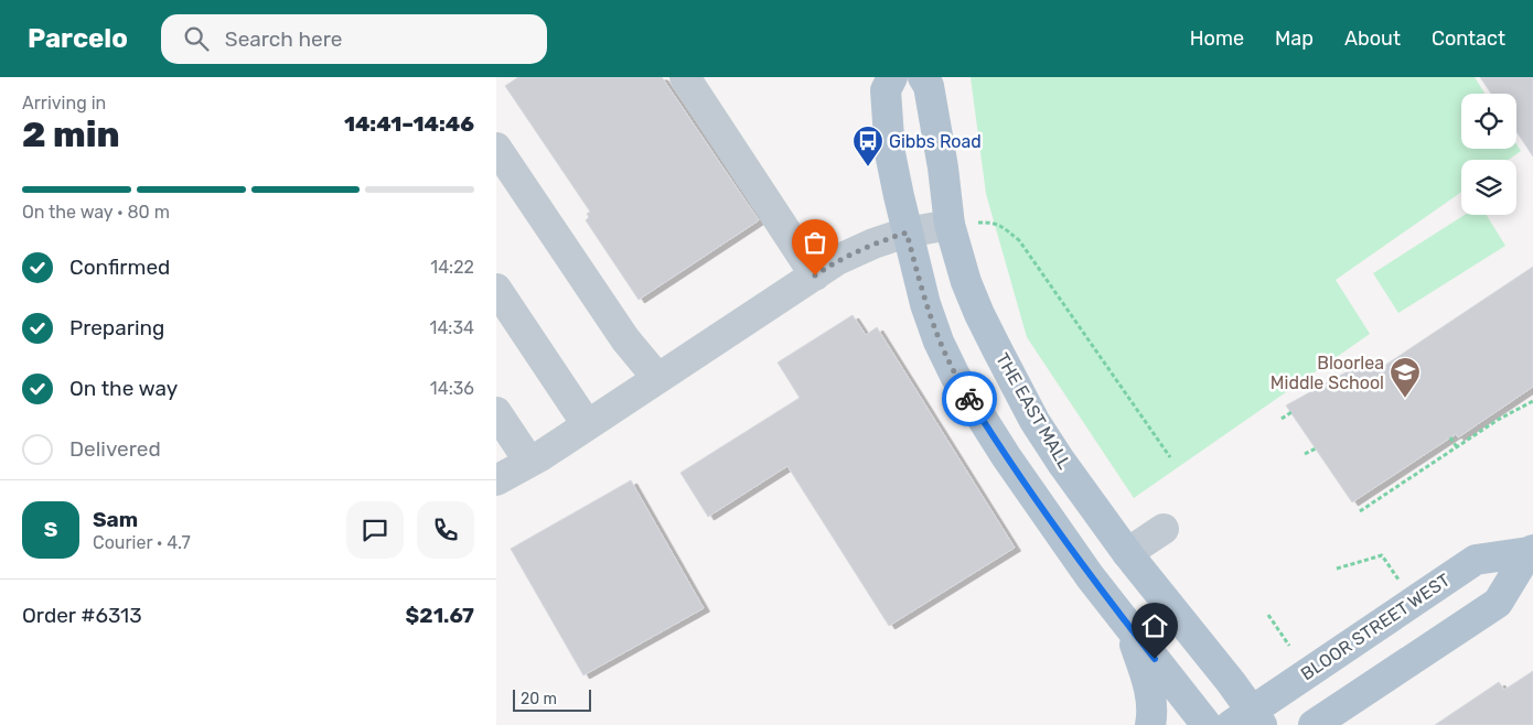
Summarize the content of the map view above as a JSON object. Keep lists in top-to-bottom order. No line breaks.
{"streets":{"main road":["THE EAST MALL","BLOOR STREET WEST"]},"crossings":[["THE EAST MALL","BLOOR STREET WEST"]],"places":{"bus stop":["Gibbs Road"],"school or university":["Bloorlea Middle School"]},"scale_bar":"20 m","page":{"header":"Parcelo","search":"Search here","nav":["Home","Map","About","Contact"],"heading":["2 min","Arriving in","14:41–14:46"],"panel":["Sam","Courier · 4.7","Order #6313","$21.67"],"bar":"On the way · 80 m","list":[["Confirmed","14:22"],["Preparing","14:34"],["On the way","14:36"],"Delivered"],"round":"S","scale":"20 m"}}
